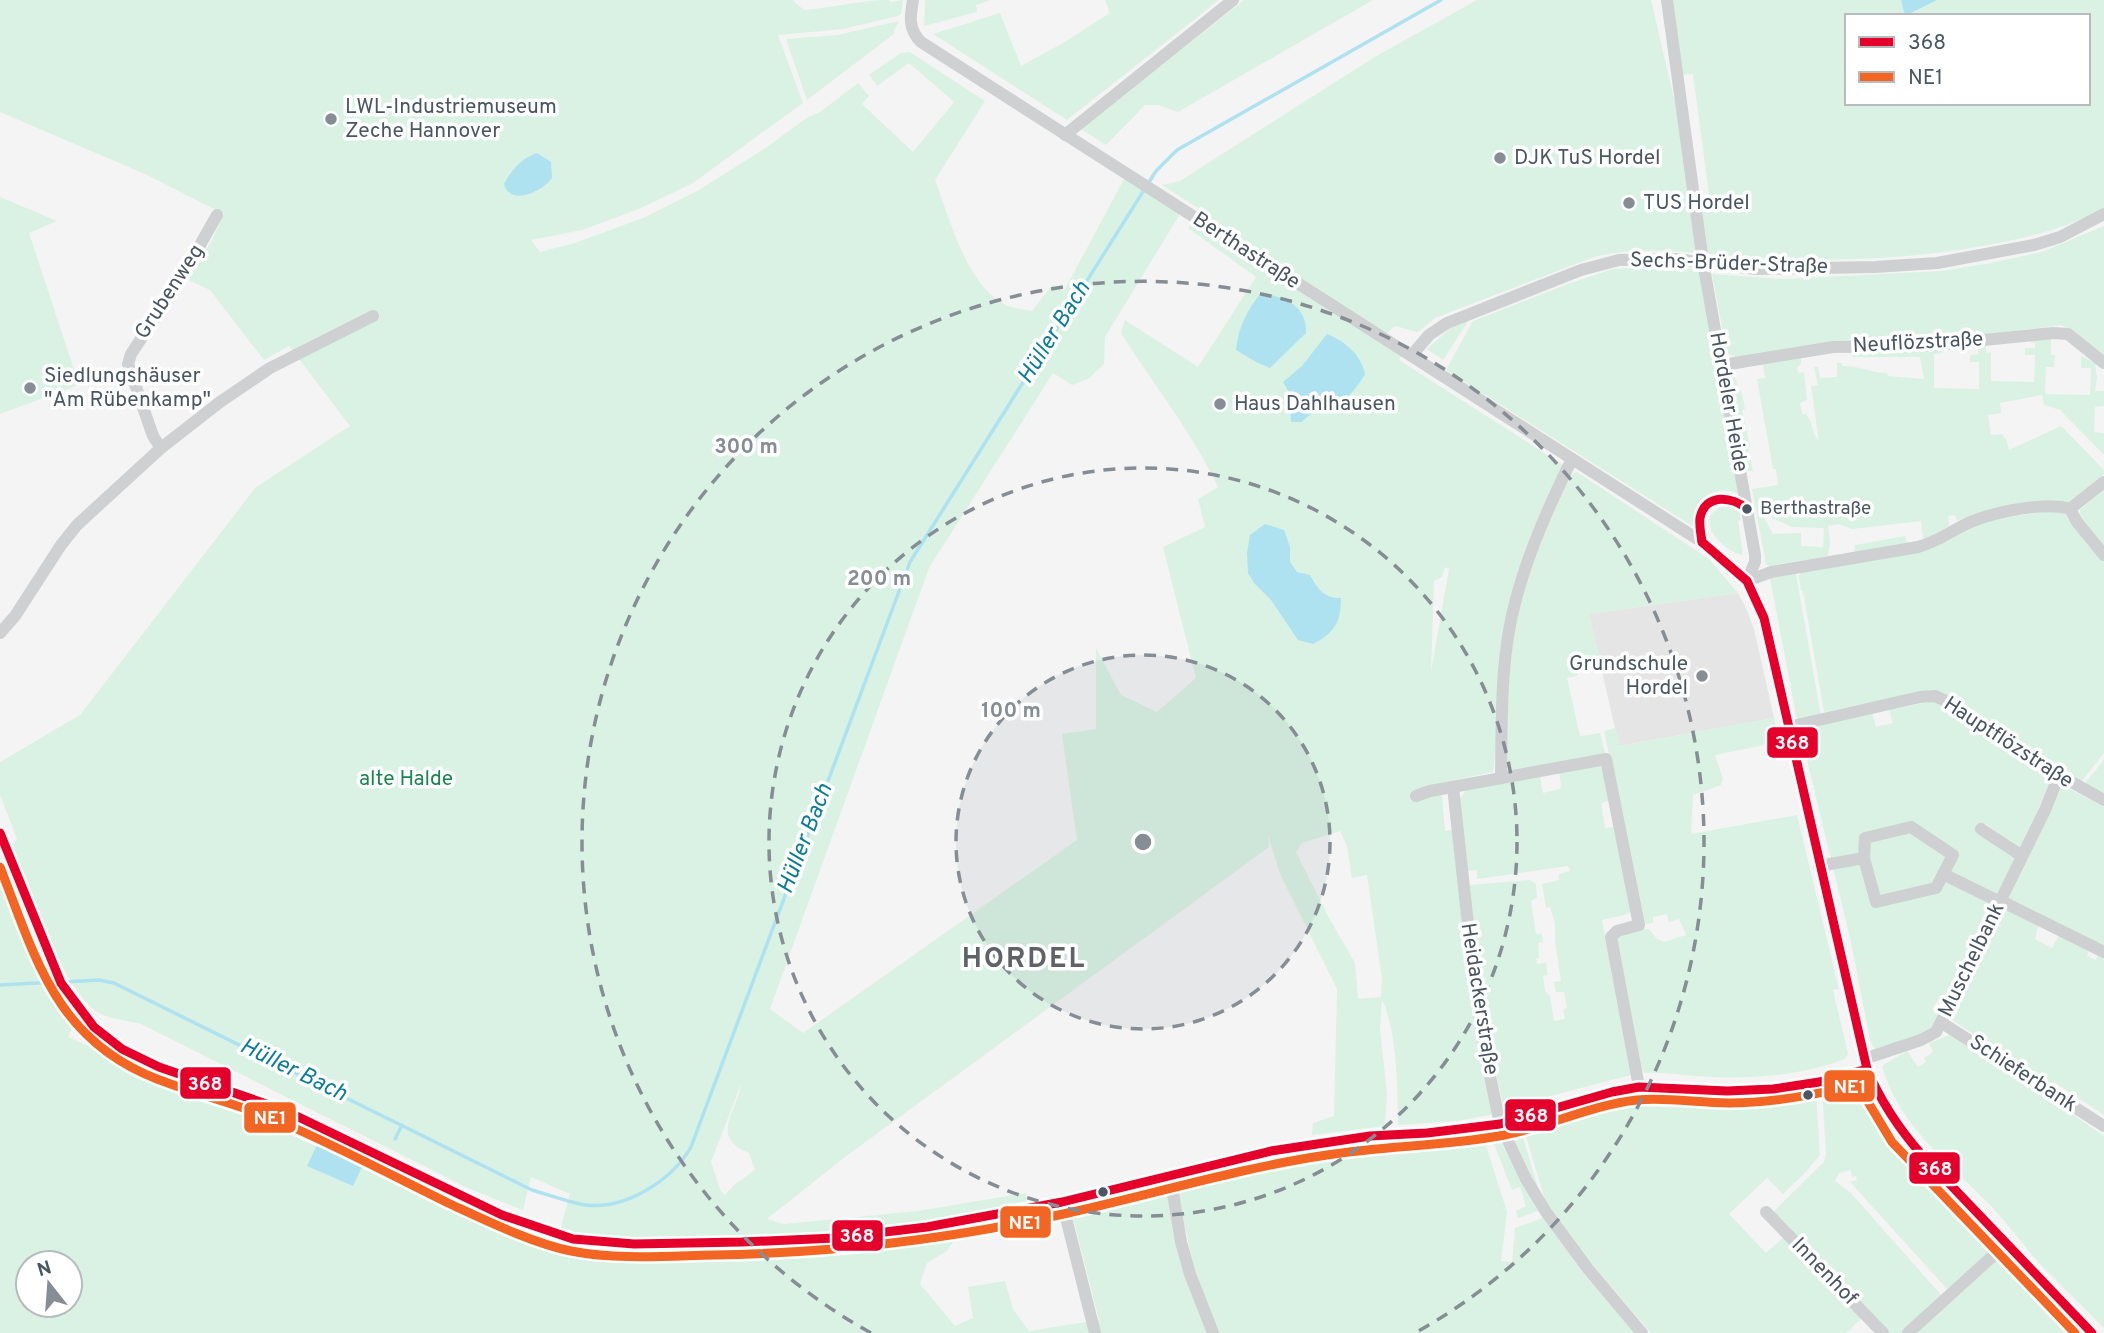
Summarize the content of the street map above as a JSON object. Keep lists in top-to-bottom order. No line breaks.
{"streets":{"street":["Berthastraße","Sechs-Brüder-Straße","Grubenweg","Neuflözstraße","Hordeler Heide","Hauptflözstraße","Muschelbank","Heidackerstraße","Schieferbank","Innenhof"]},"crossings":[["Berthastraße","Sechs-Brüder-Straße"],["Berthastraße","Hordeler Heide"],["Sechs-Brüder-Straße","Hordeler Heide"],["Neuflözstraße","Hordeler Heide"],["Hauptflözstraße","Muschelbank"],["Muschelbank","Heidackerstraße"],["Muschelbank","Schieferbank"]],"districts":["HORDEL"],"water":["Hüller Bach"],"parks":["alte Halde"],"places":["LWL-Industriemuseum Zeche Hannover","DJK TuS Hordel","TUS Hordel","Siedlungshäuser \"Am Rübenkamp\"","Haus Dahlhausen","Berthastraße","Grundschule Hordel"],"lines":["transit line 368","transit line NE1"],"legend":["368","NE1"],"north":"top","rings":["300 m","200 m","100 m"]}
